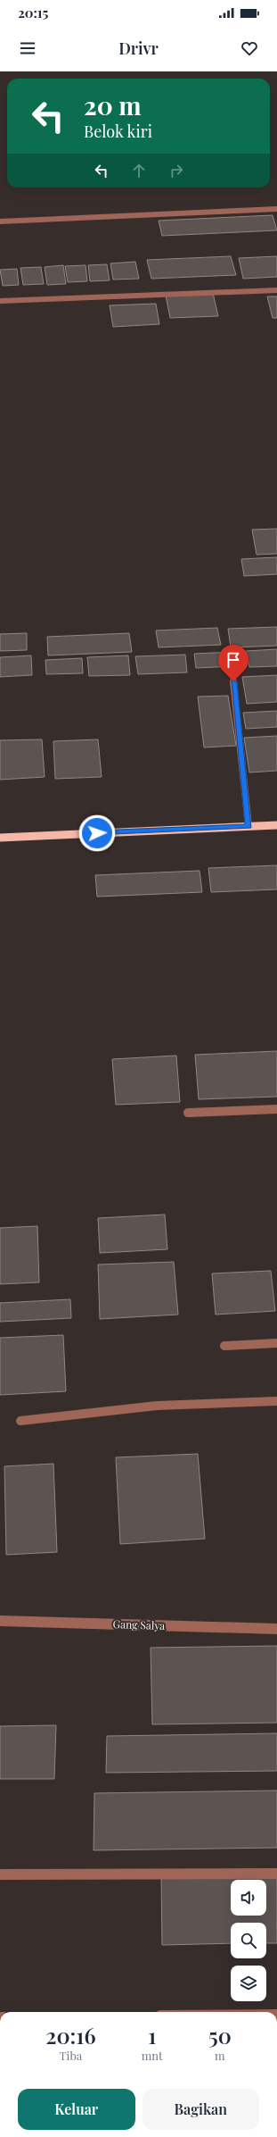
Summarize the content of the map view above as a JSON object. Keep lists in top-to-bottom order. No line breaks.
{"streets":{"street":["Gang Salya"]},"page":{"status":"20:15","header":"Drivr","turn":["20 m","Belok kiri"],"eta":["20:16","Tiba","1","mnt","50","m"],"buttons":["Keluar","Bagikan"]}}
